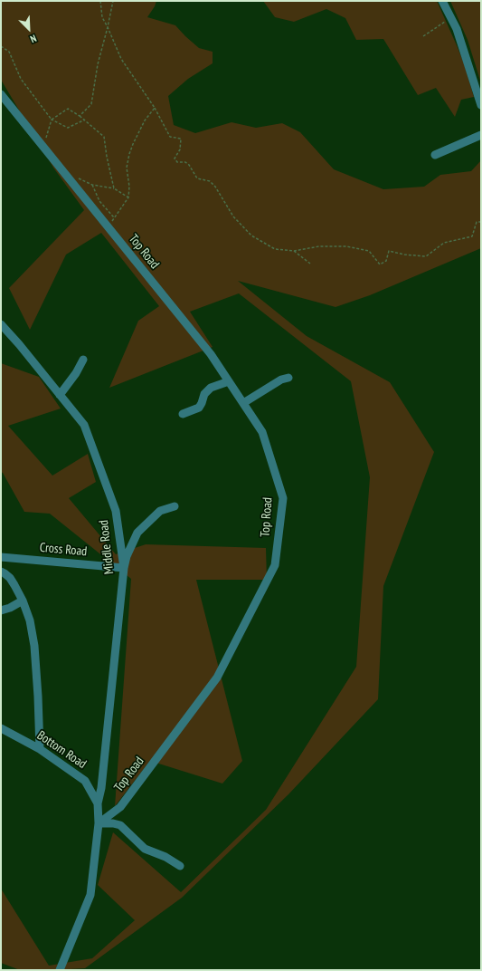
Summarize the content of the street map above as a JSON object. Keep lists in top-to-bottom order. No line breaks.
{"streets":{"street":["Top Road","Middle Road","Cross Road","Bottom Road"]},"crossings":[["Top Road","Middle Road"],["Middle Road","Cross Road"],["Middle Road","Bottom Road"]],"north":"bottom right"}
